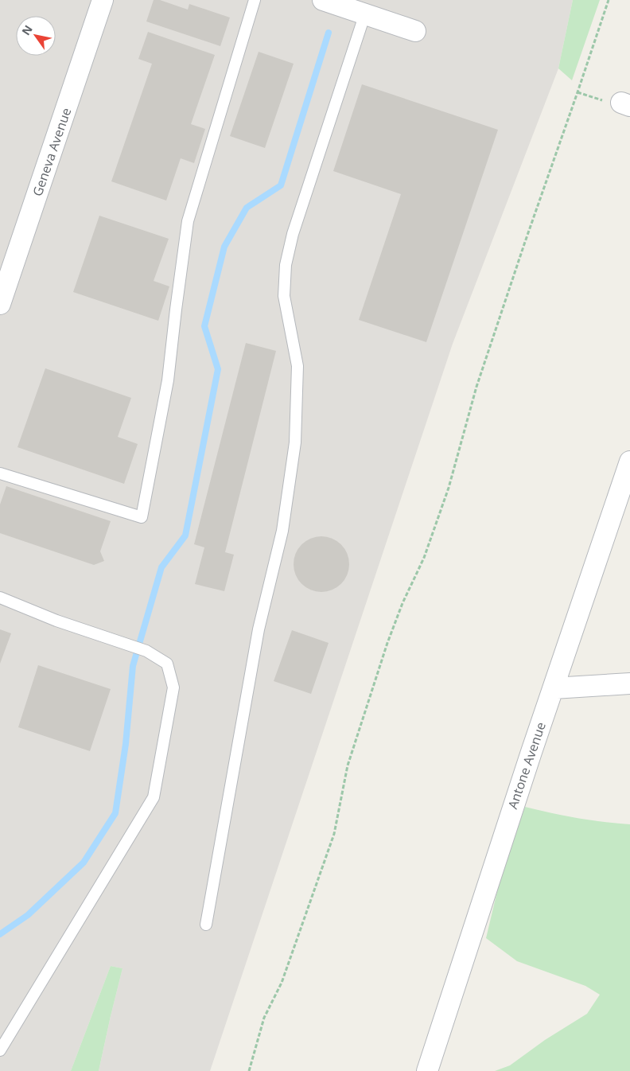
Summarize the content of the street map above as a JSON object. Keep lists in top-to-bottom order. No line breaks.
{"streets":{"street":["Geneva Avenue","Antone Avenue"]},"north":"top left"}
